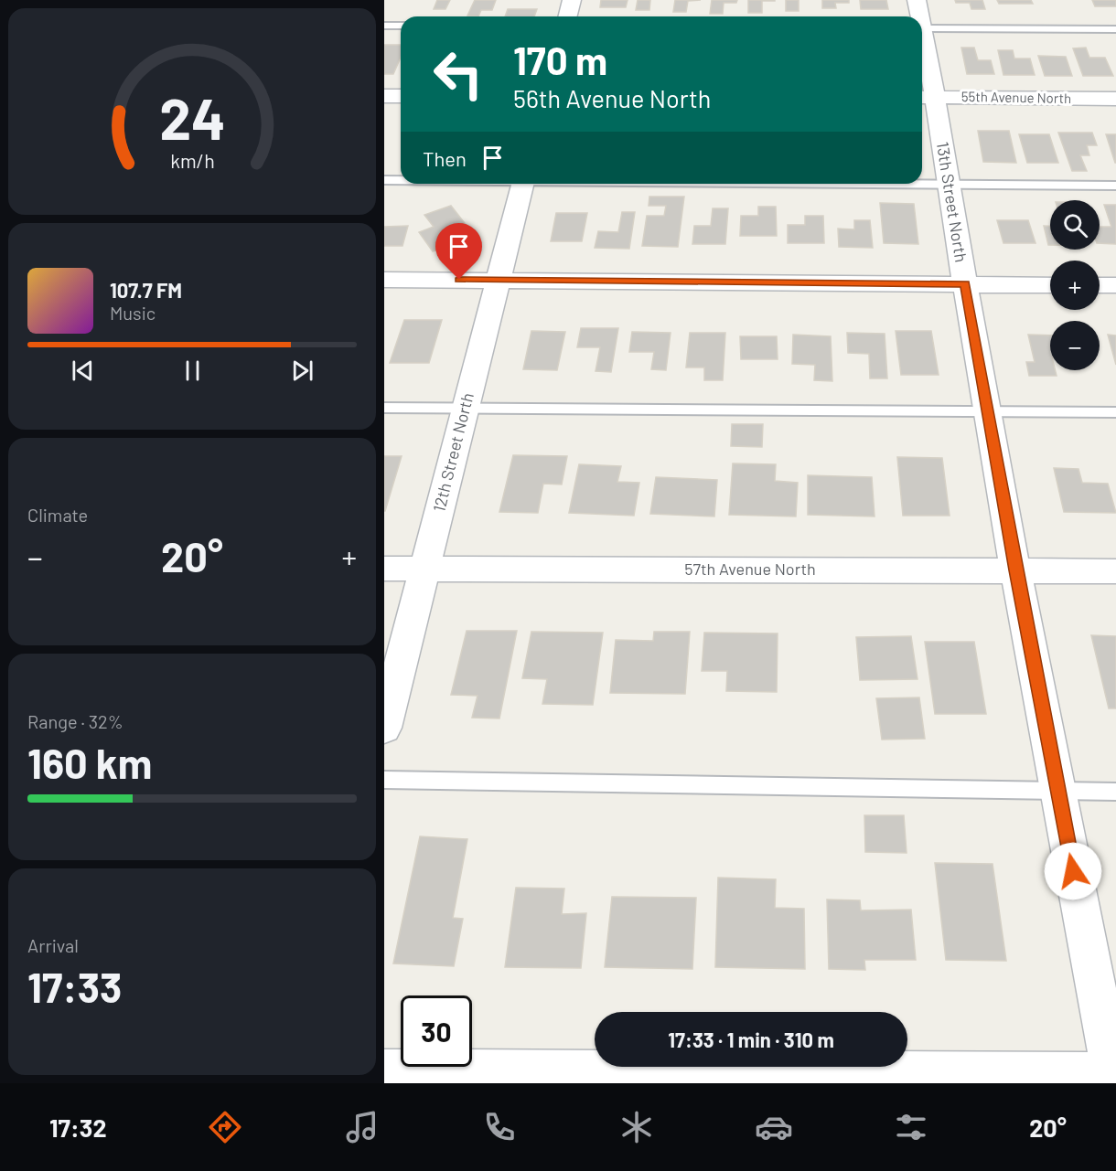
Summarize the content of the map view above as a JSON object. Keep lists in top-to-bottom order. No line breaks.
{"streets":{"street":["55th Avenue North","13th Street North","12th Street North","57th Avenue North"]},"crossings":[["55th Avenue North","13th Street North"],["13th Street North","57th Avenue North"],["12th Street North","57th Avenue North"]],"page":{"turn":["170 m","56th Avenue North"],"then":"Then","map_buttons":["+","−"],"song":["107.7 FM","Music"],"tile":["Climate",["Range · 32%","160 km"],["Arrival","17:33"]],"heat":["−","20°","+"],"limit":"30","trip":"17:33 · 1 min · 310 m","tabs":["17:32","20°"],"gauge":["24","km/h"]}}
